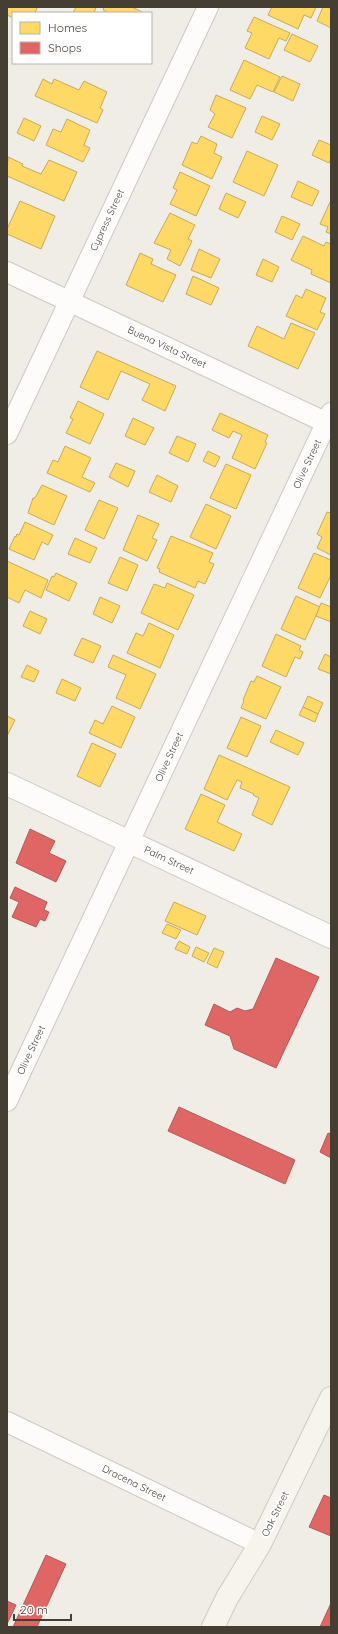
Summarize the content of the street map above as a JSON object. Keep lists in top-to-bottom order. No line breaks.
{"streets":{"main road":["Oak Street"],"street":["Cypress Street","Buena Vista Street","Olive Street","Palm Street","Dracena Street"]},"crossings":[["Cypress Street","Buena Vista Street"],["Buena Vista Street","Olive Street"],["Olive Street","Palm Street"],["Dracena Street","Oak Street"]],"legend":["Homes","Shops"],"scale_bar":"20 m"}
